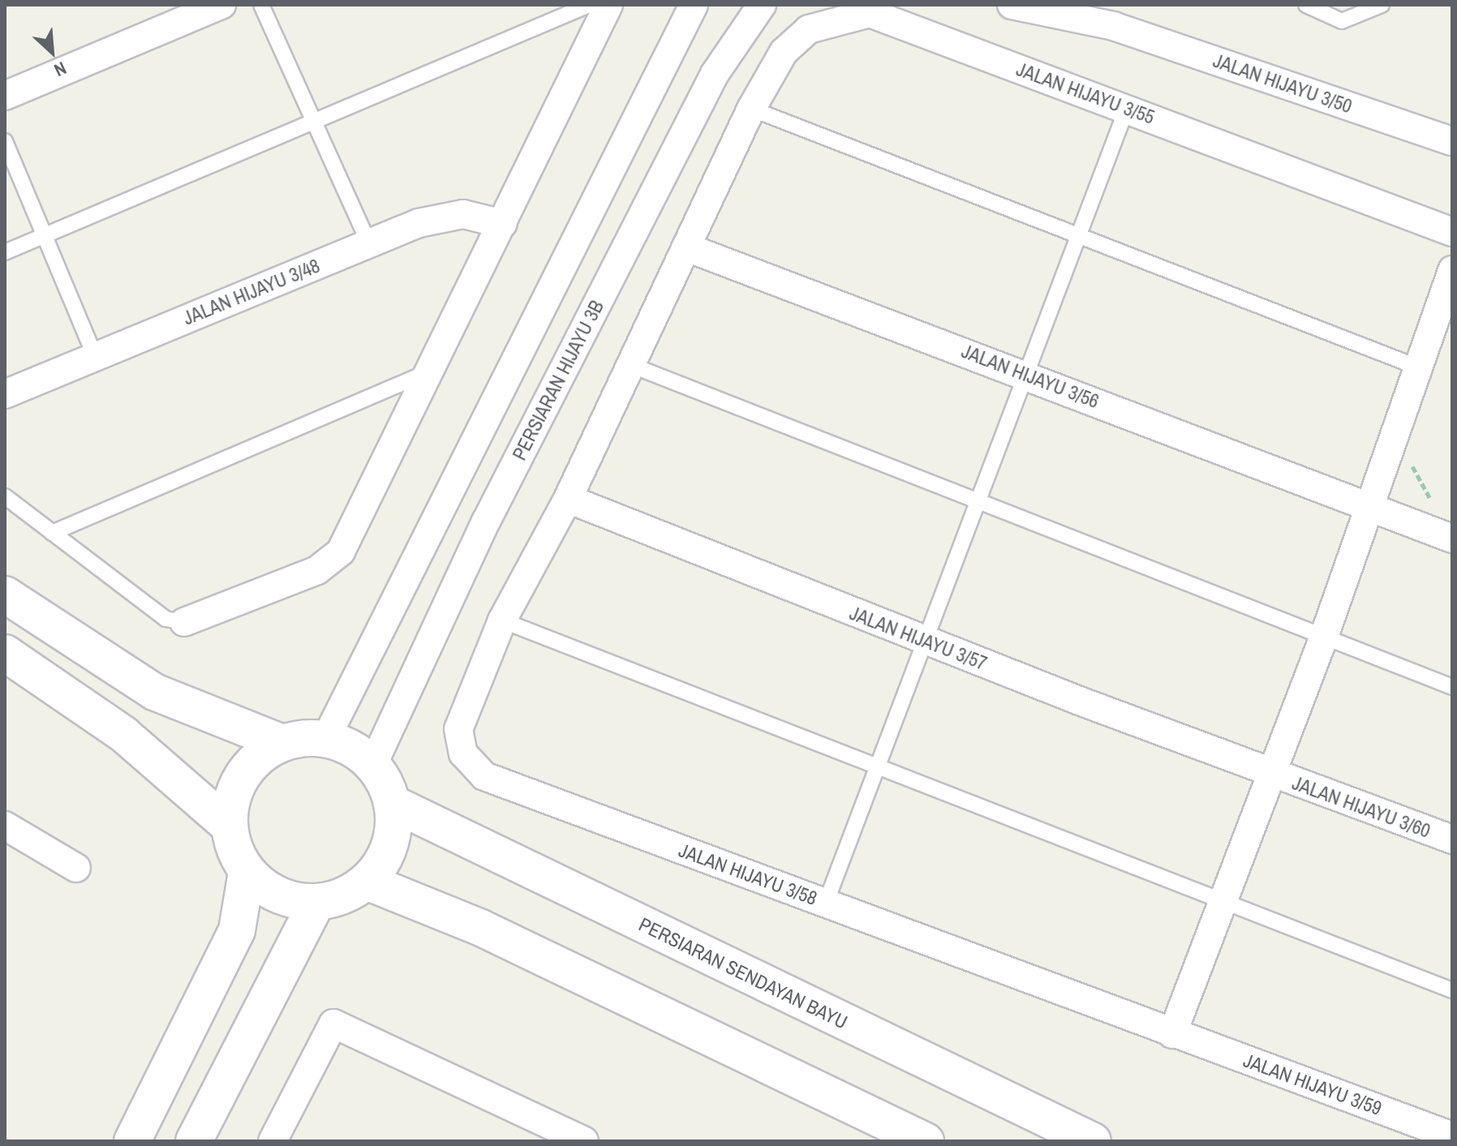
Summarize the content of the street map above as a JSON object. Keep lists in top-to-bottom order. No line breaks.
{"streets":{"street":["JALAN HIJAYU 3/50","JALAN HIJAYU 3/55","JALAN HIJAYU 3/48","JALAN HIJAYU 3/56","PERSIARAN HIJAYU 3B","JALAN HIJAYU 3/57","JALAN HIJAYU 3/60","JALAN HIJAYU 3/58","PERSIARAN SENDAYAN BAYU","JALAN HIJAYU 3/59"]},"crossings":[["JALAN HIJAYU 3/55","JALAN HIJAYU 3/56"],["JALAN HIJAYU 3/55","JALAN HIJAYU 3/58"],["PERSIARAN HIJAYU 3B","PERSIARAN SENDAYAN BAYU"],["JALAN HIJAYU 3/57","JALAN HIJAYU 3/60"],["JALAN HIJAYU 3/57","JALAN HIJAYU 3/58"],["JALAN HIJAYU 3/58","JALAN HIJAYU 3/59"]],"north":"bottom right"}
